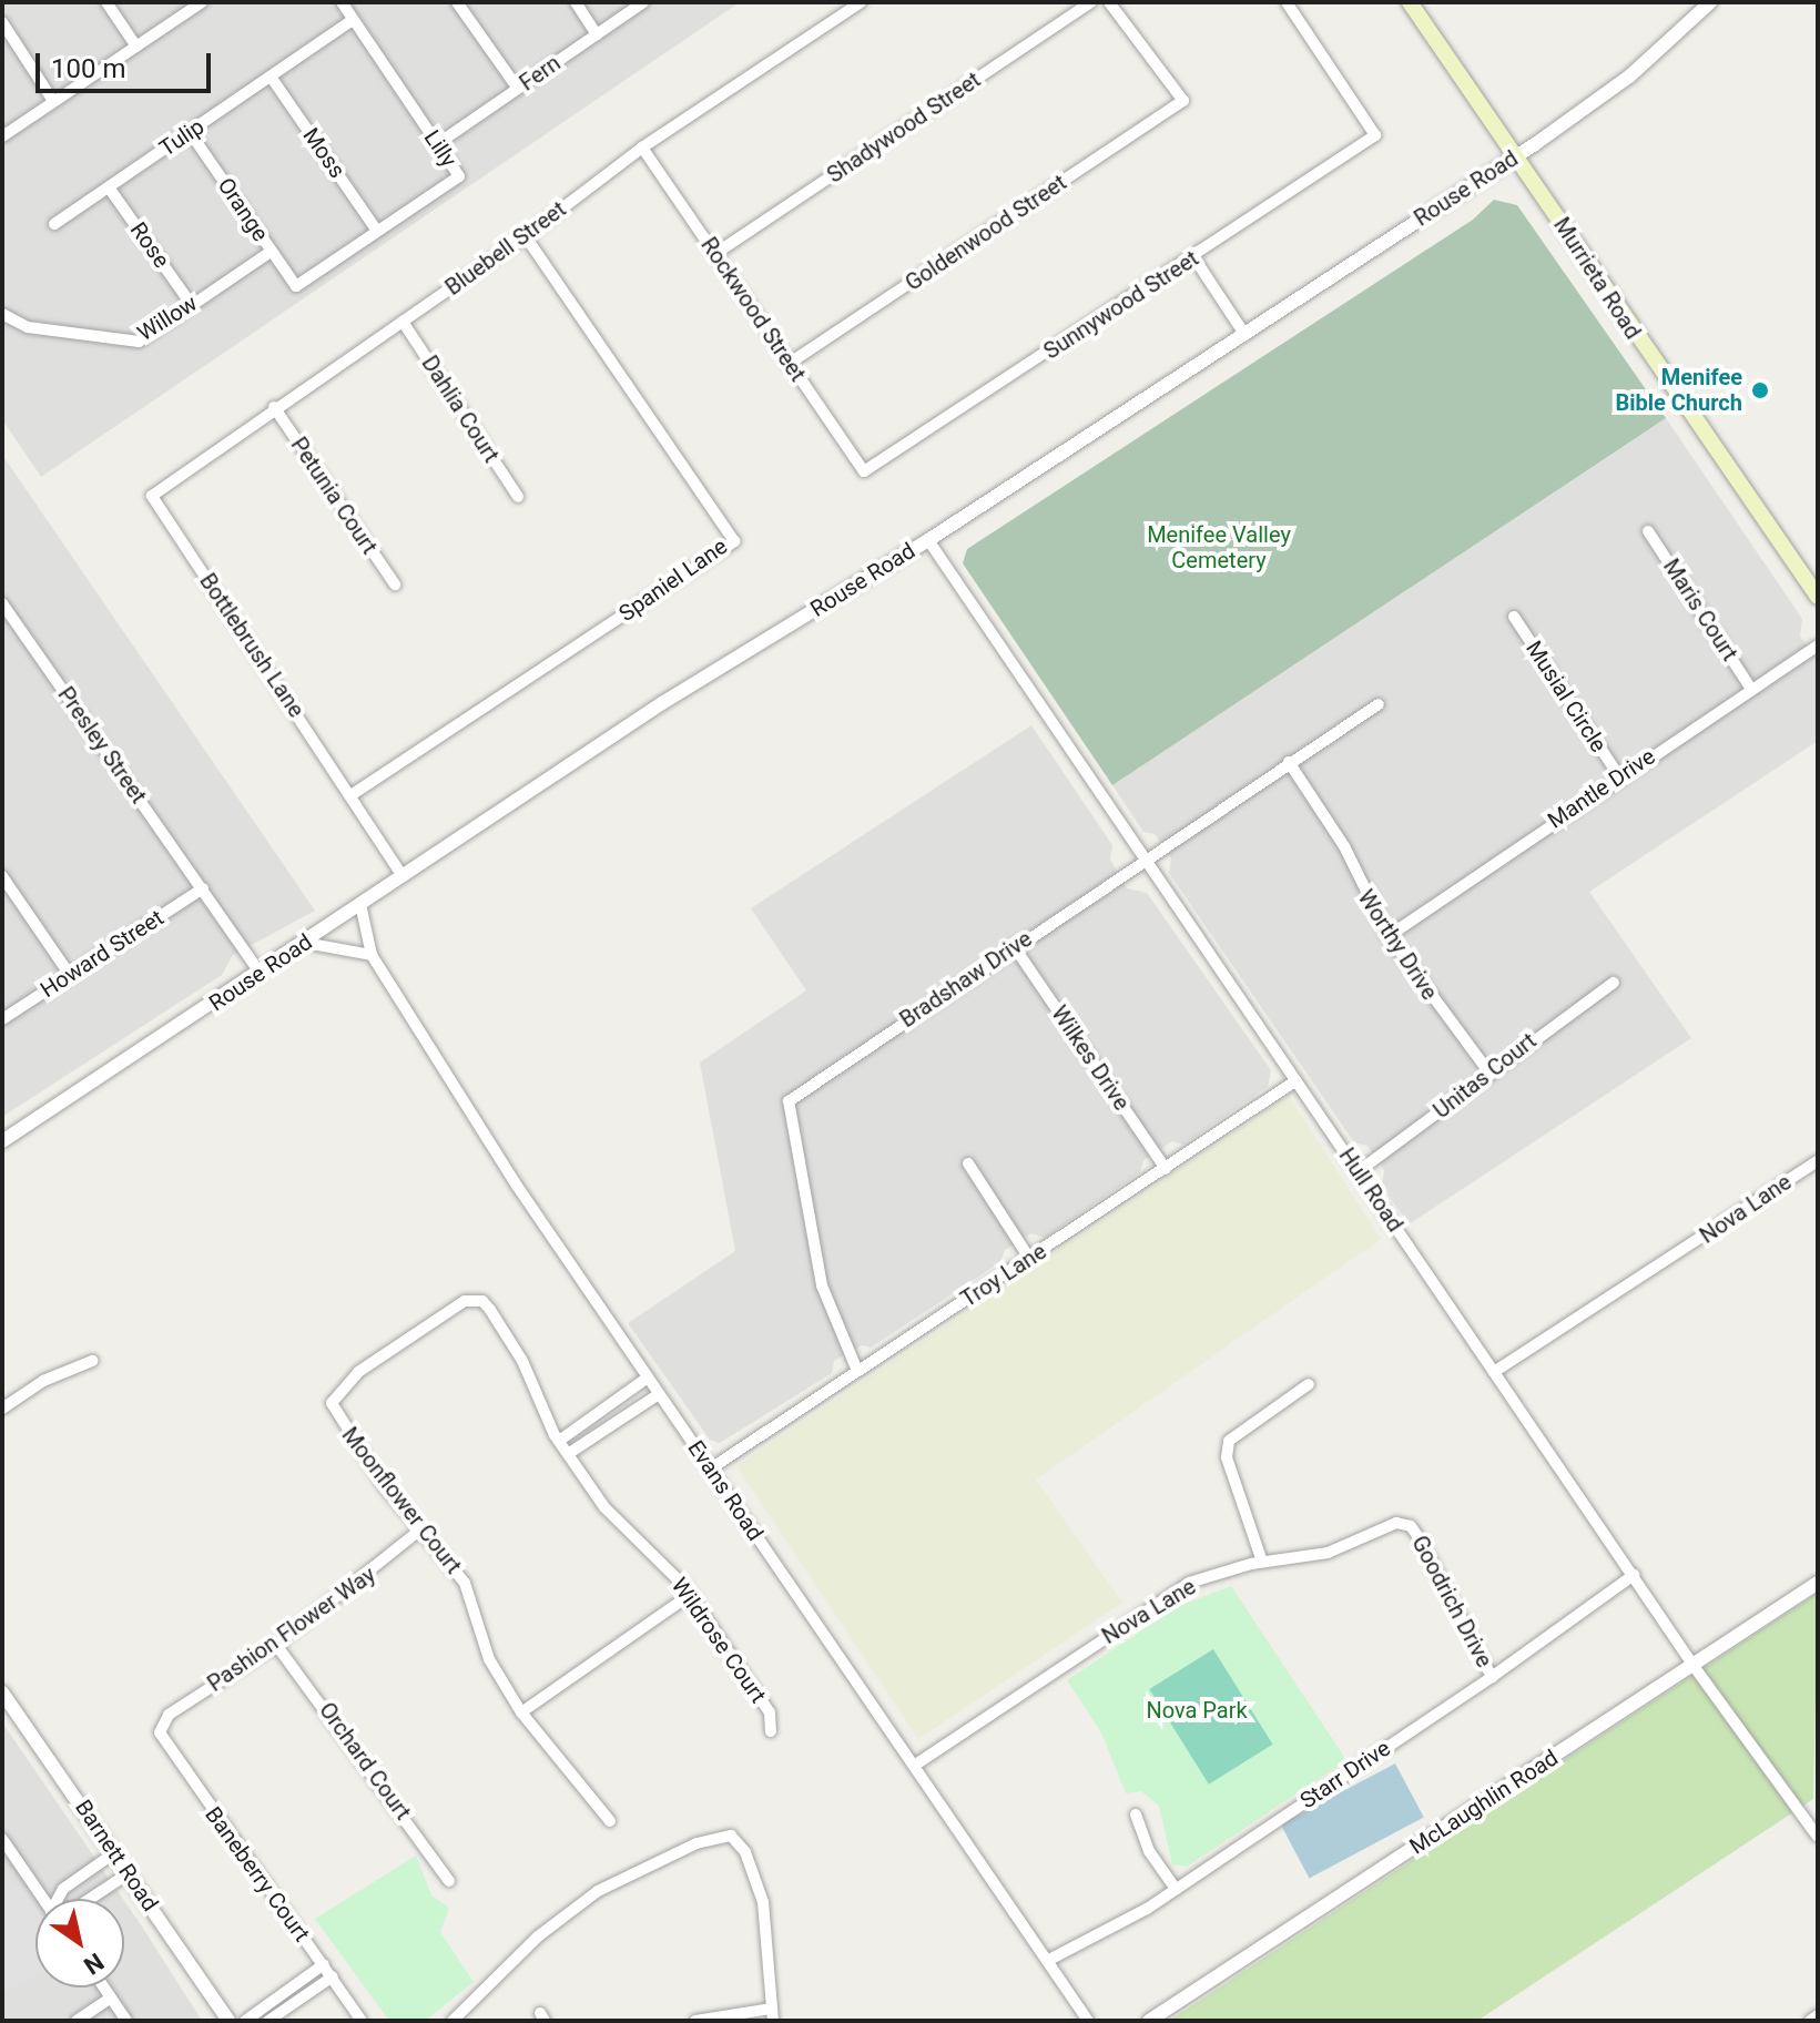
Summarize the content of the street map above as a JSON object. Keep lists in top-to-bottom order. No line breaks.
{"streets":{"main road":["Murrieta Road"],"street":["Fern","Shadywood Street","Tulip","Lilly","Moss","Rouse Road","Orange","Goldenwood Street","Rose","Bluebell Street","Sunnywood Street","Rockwood Street","Willow","Dahlia Court","Petunia Court","Spaniel Lane","Maris Court","Bottlebrush Lane","Musial Circle","Presley Street","Mantle Drive","Worthy Drive","Howard Street","Bradshaw Drive","Wilkes Drive","Unitas Court","Hull Road","Nova Lane","Troy Lane","Evans Road","Moonflower Court","Goodrich Drive","Pashion Flower Way","Wildrose Court","Orchard Court","Starr Drive","McLaughlin Road","Barnett Road","Baneberry Court"]},"crossings":[["Fern","Lilly"],["Shadywood Street","Rockwood Street"],["Tulip","Lilly"],["Tulip","Moss"],["Tulip","Orange"],["Tulip","Rose"],["Lilly","Moss"],["Lilly","Orange"],["Rouse Road","Murrieta Road"],["Rouse Road","Bottlebrush Lane"],["Rouse Road","Presley Street"],["Rouse Road","Hull Road"],["Rouse Road","Evans Road"],["Orange","Willow"],["Goldenwood Street","Rockwood Street"],["Rose","Willow"],["Bluebell Street","Rockwood Street"],["Bluebell Street","Dahlia Court"],["Bluebell Street","Petunia Court"],["Bluebell Street","Spaniel Lane"],["Bluebell Street","Bottlebrush Lane"],["Sunnywood Street","Rockwood Street"],["Spaniel Lane","Bottlebrush Lane"],["Maris Court","Mantle Drive"],["Musial Circle","Mantle Drive"],["Presley Street","Howard Street"],["Mantle Drive","Worthy Drive"],["Worthy Drive","Bradshaw Drive"],["Worthy Drive","Unitas Court"],["Bradshaw Drive","Wilkes Drive"],["Bradshaw Drive","Hull Road"],["Bradshaw Drive","Troy Lane"],["Wilkes Drive","Troy Lane"],["Unitas Court","Hull Road"],["Hull Road","Nova Lane"],["Hull Road","Troy Lane"],["Hull Road","Starr Drive"],["Hull Road","McLaughlin Road"],["Nova Lane","Evans Road"],["Nova Lane","Goodrich Drive"],["Troy Lane","Evans Road"],["Evans Road","Starr Drive"],["Moonflower Court","Pashion Flower Way"],["Moonflower Court","Wildrose Court"],["Goodrich Drive","Starr Drive"],["Pashion Flower Way","Orchard Court"],["Pashion Flower Way","Baneberry Court"]],"parks":["Menifee Valley Cemetery","Nova Park"],"places":["Menifee Bible Church"],"scale_bar":"100 m","north":"bottom right"}
